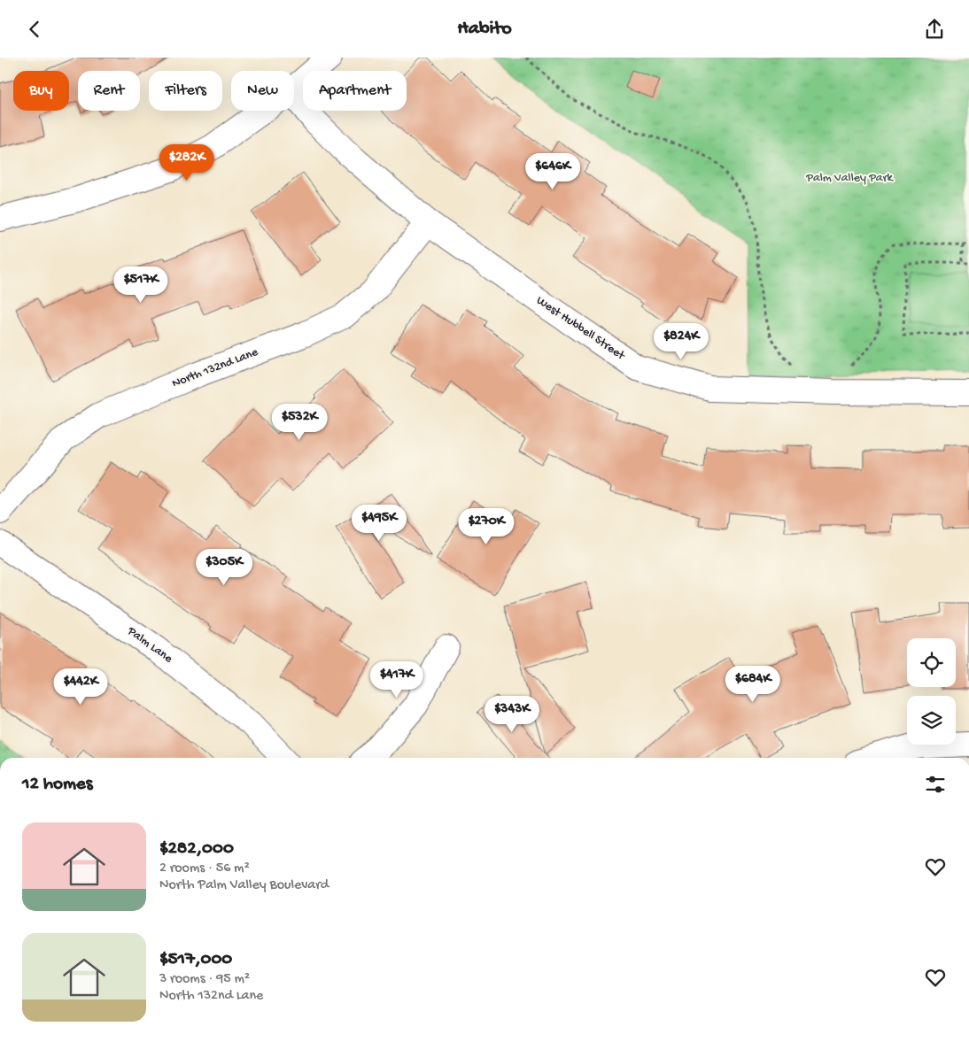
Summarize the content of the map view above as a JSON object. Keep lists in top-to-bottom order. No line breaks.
{"streets":{"street":["West Hubbell Street","North 132nd Lane","Palm Lane"]},"crossings":[["West Hubbell Street","North 132nd Lane"]],"parks":["Palm Valley Park"],"page":{"header":"Habito","chip":["Buy","Rent","Filters","New","Apartment"],"price":["$282K","$646K","$517K","$824K","$532K","$495K","$270K","$305K","$417K","$684K","$442K","$343K"],"heading":"12 homes","list":[{"name":"$282,000","note":"2 rooms · 56 m² · North Palm Valley Boulevard"},{"name":"$517,000","note":"3 rooms · 95 m² · North 132nd Lane"}]}}
